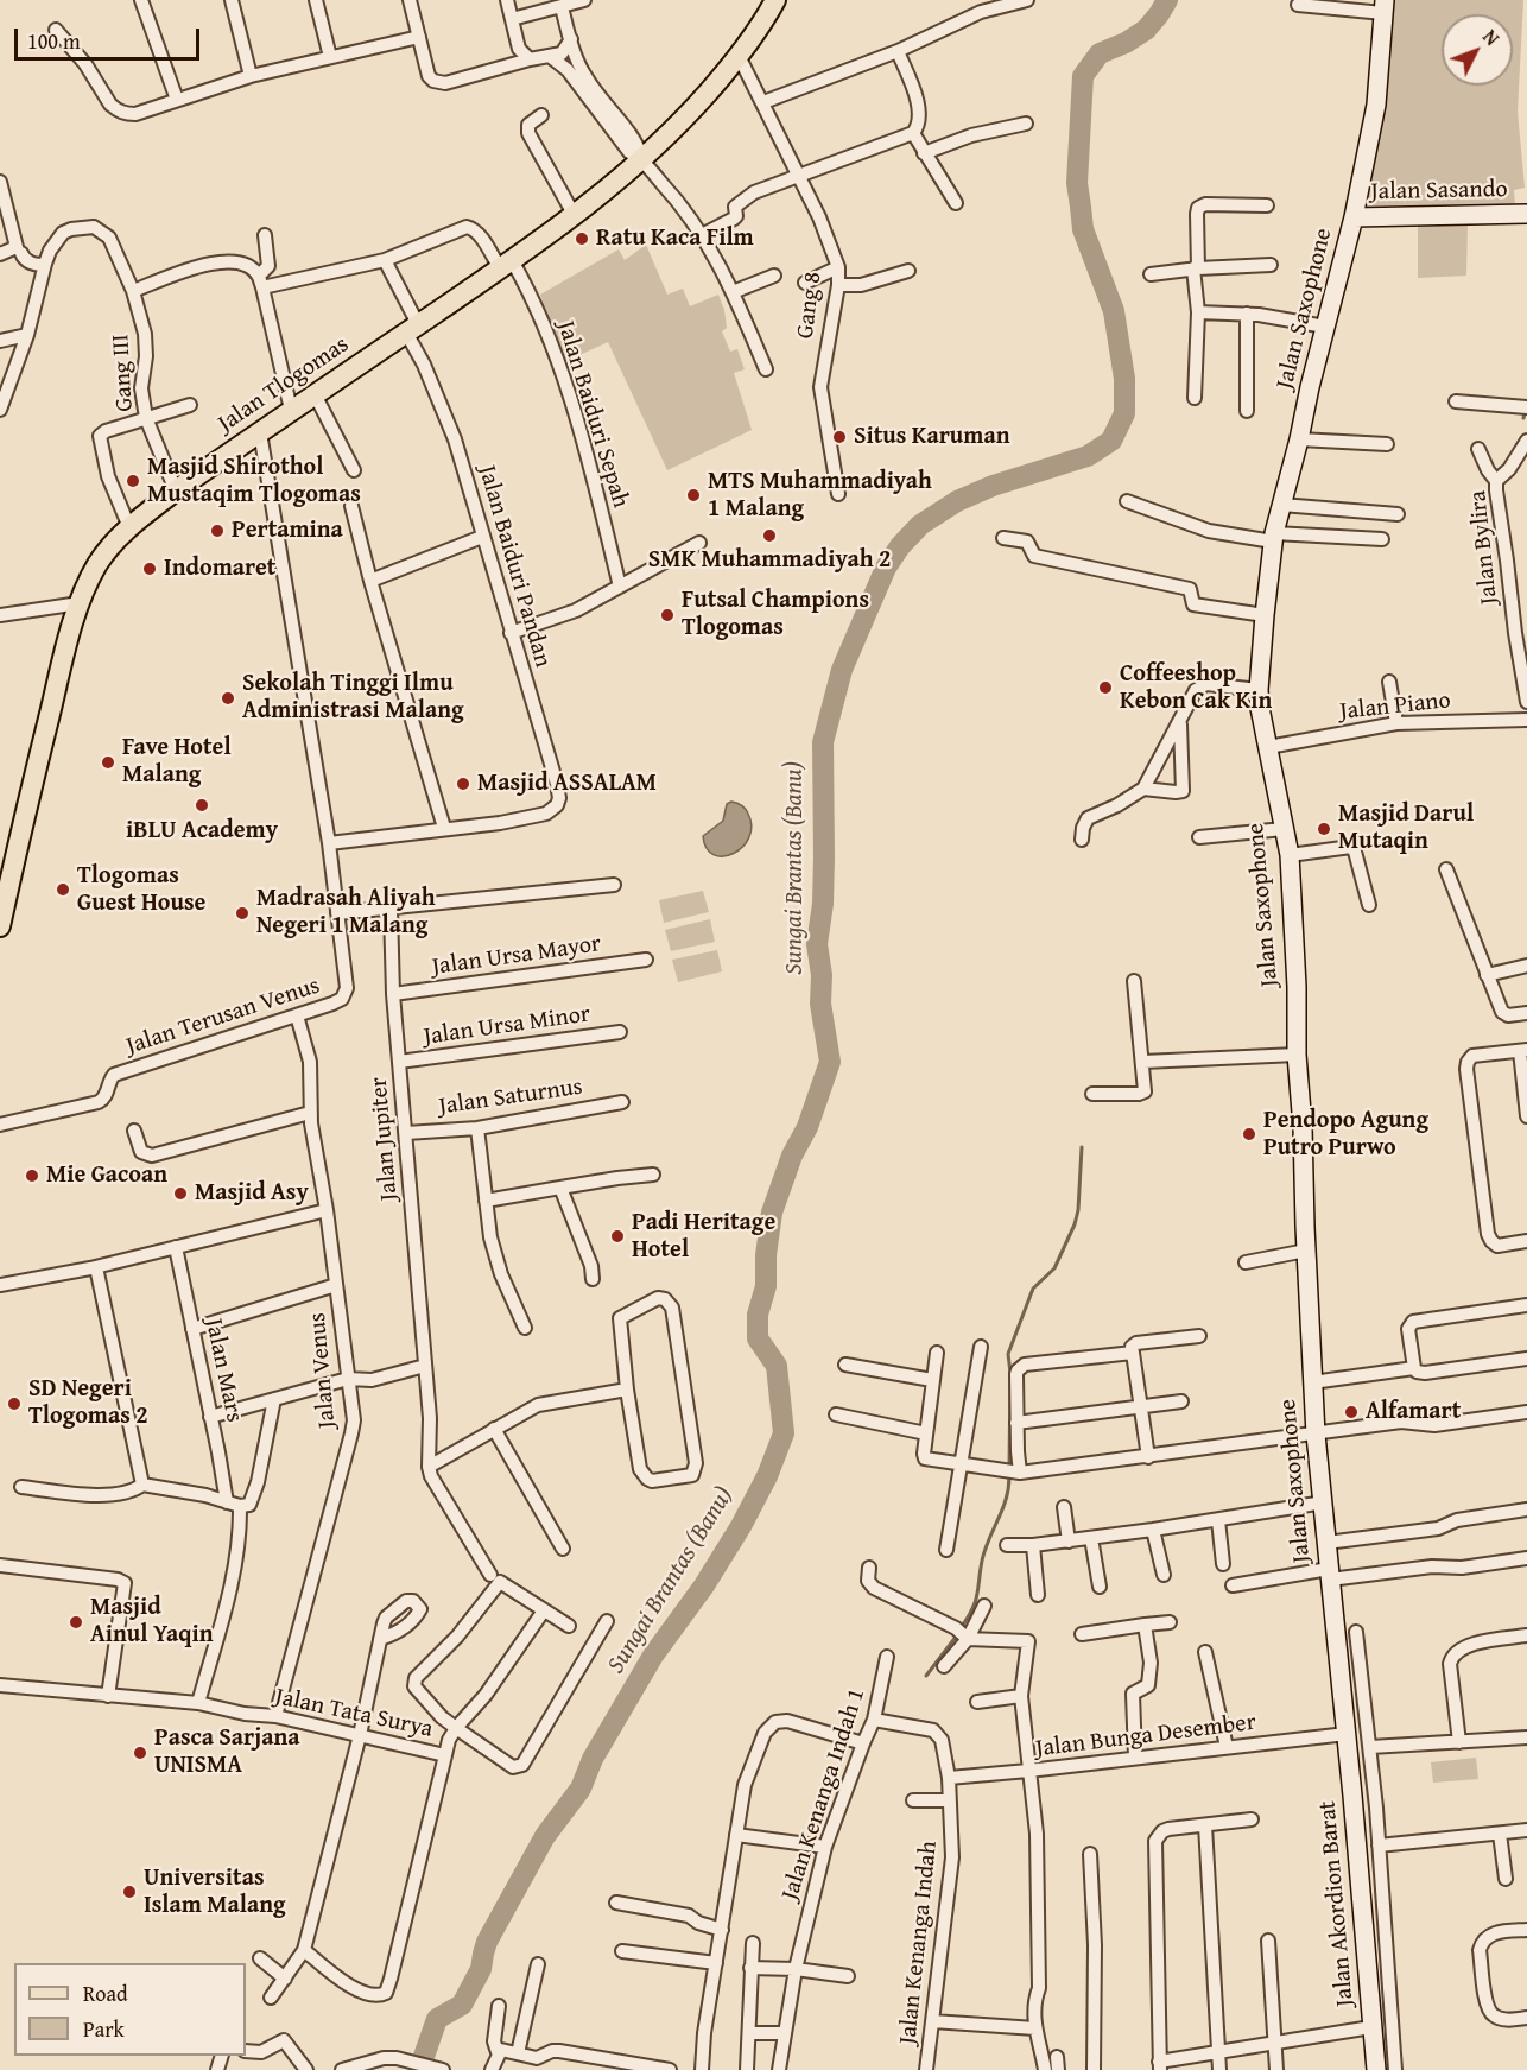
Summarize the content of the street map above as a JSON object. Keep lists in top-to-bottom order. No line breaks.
{"streets":{"main road":["Jalan Sasando","Jalan Saxophone","Jalan Tlogomas","Jalan Akordion Barat"],"street":["Gang 8","Gang III","Jalan Baiduri Sepah","Jalan Bylira","Jalan Baiduri Pandan","Jalan Piano","Jalan Ursa Mayor","Jalan Terusan Venus","Jalan Ursa Minor","Jalan Saturnus","Jalan Jupiter","Jalan Mars","Jalan Venus","Jalan Tata Surya","Jalan Bunga Desember","Jalan Kenanga Indah 1","Jalan Kenanga Indah"]},"crossings":[["Jalan Sasando","Jalan Saxophone"],["Gang 8","Jalan Tlogomas"],["Jalan Saxophone","Jalan Piano"],["Jalan Saxophone","Jalan Bunga Desember"],["Jalan Saxophone","Jalan Akordion Barat"],["Gang III","Jalan Tlogomas"],["Jalan Tlogomas","Jalan Baiduri Sepah"],["Jalan Tlogomas","Jalan Baiduri Pandan"],["Jalan Baiduri Sepah","Jalan Baiduri Pandan"],["Jalan Ursa Mayor","Jalan Jupiter"],["Jalan Terusan Venus","Jalan Venus"],["Jalan Ursa Minor","Jalan Jupiter"],["Jalan Saturnus","Jalan Jupiter"],["Jalan Mars","Jalan Tata Surya"],["Jalan Venus","Jalan Tata Surya"],["Jalan Bunga Desember","Jalan Akordion Barat"],["Jalan Bunga Desember","Jalan Kenanga Indah"],["Jalan Kenanga Indah 1","Jalan Kenanga Indah"]],"water":["Sungai Brantas (Banu)"],"places":["Ratu Kaca Film","Situs Karuman","Masjid Shirothol Mustaqim Tlogomas","MTS Muhammadiyah 1 Malang","Pertamina","SMK Muhammadiyah 2","Indomaret","Futsal Champions Tlogomas","Coffeeshop Kebon Cak Kin","Sekolah Tinggi Ilmu Administrasi Malang","Fave Hotel Malang","Masjid ASSALAM","iBLU Academy","Masjid Darul Mutaqin","Tlogomas Guest House","Madrasah Aliyah Negeri 1 Malang","Pendopo Agung Putro Purwo","Mie Gacoan","Masjid Asy","Padi Heritage Hotel","SD Negeri Tlogomas 2","Alfamart","Masjid Ainul Yaqin","Pasca Sarjana UNISMA","Universitas Islam Malang"],"legend":["Road","Park"],"scale_bar":"100 m","north":"top right"}
